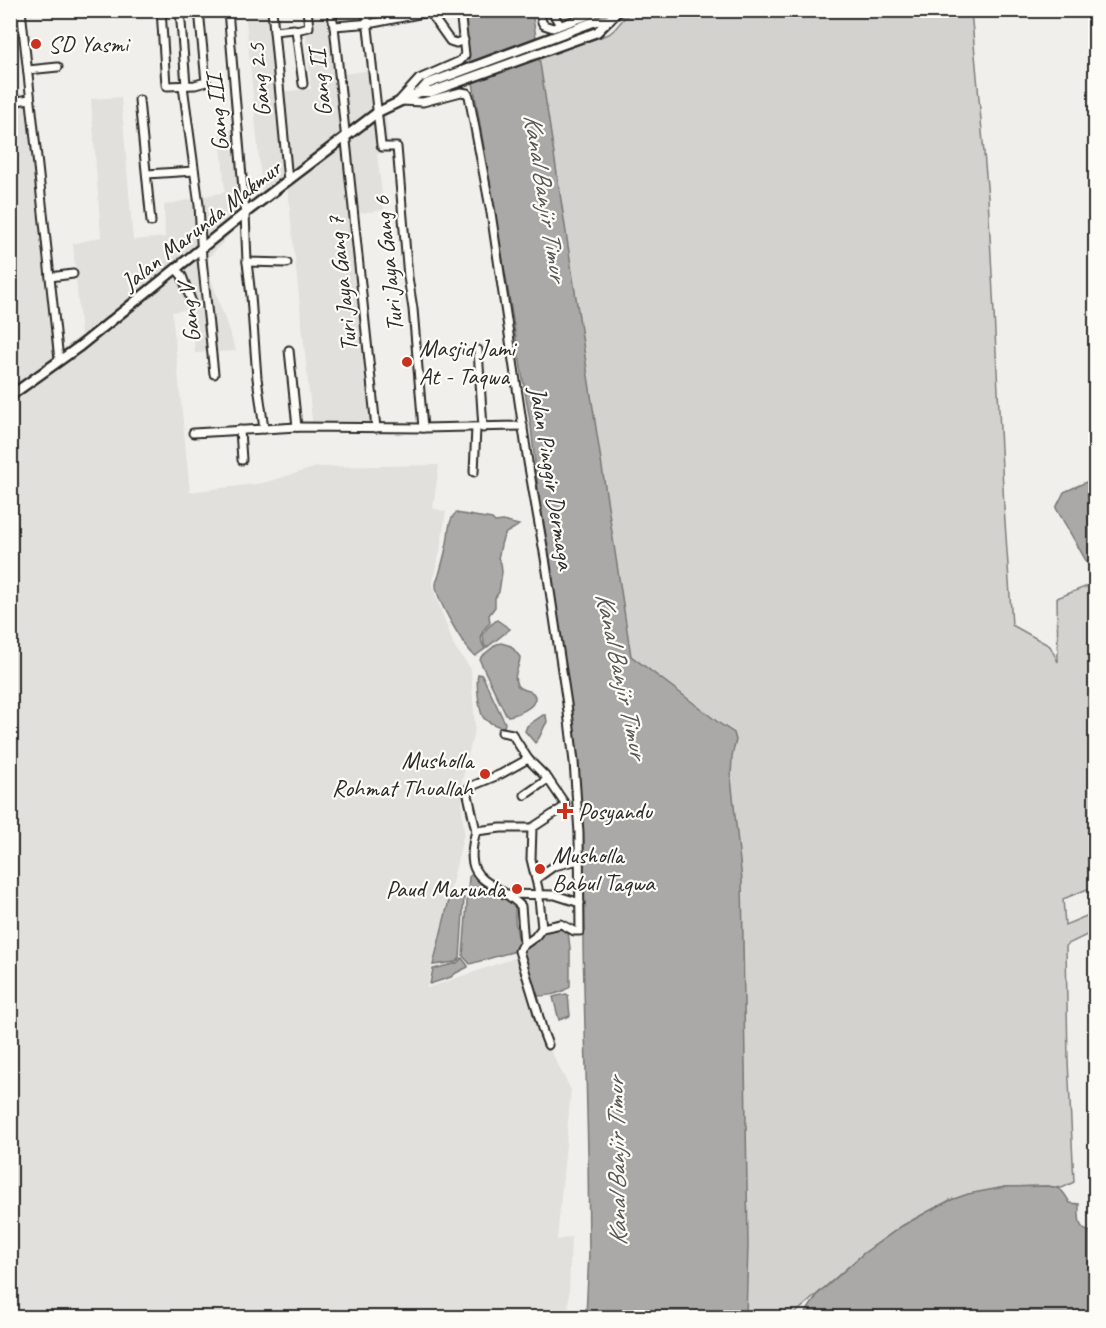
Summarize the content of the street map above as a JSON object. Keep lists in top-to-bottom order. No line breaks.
{"streets":{"main road":["Jalan Marunda Makmur"],"street":["Gang 2.5","Gang II","Gang III","Turi Jaya Gang 6","Turi Jaya Gang 7","Gang V","Jalan Pinggir Dermaga"]},"crossings":[["Gang 2.5","Jalan Marunda Makmur"],["Gang II","Jalan Marunda Makmur"],["Gang II","Turi Jaya Gang 7"],["Gang III","Jalan Marunda Makmur"],["Jalan Marunda Makmur","Turi Jaya Gang 6"],["Jalan Marunda Makmur","Turi Jaya Gang 7"],["Jalan Marunda Makmur","Gang V"],["Jalan Marunda Makmur","Jalan Pinggir Dermaga"]],"water":["Kanal Banjir Timur"],"places":{"other":["SD Yasmi","Masjid Jami At - Taqwa","Musholla Rohmat Thuallah","Musholla Babul Taqwa","Paud Marunda"],"health":["Posyandu"]}}
